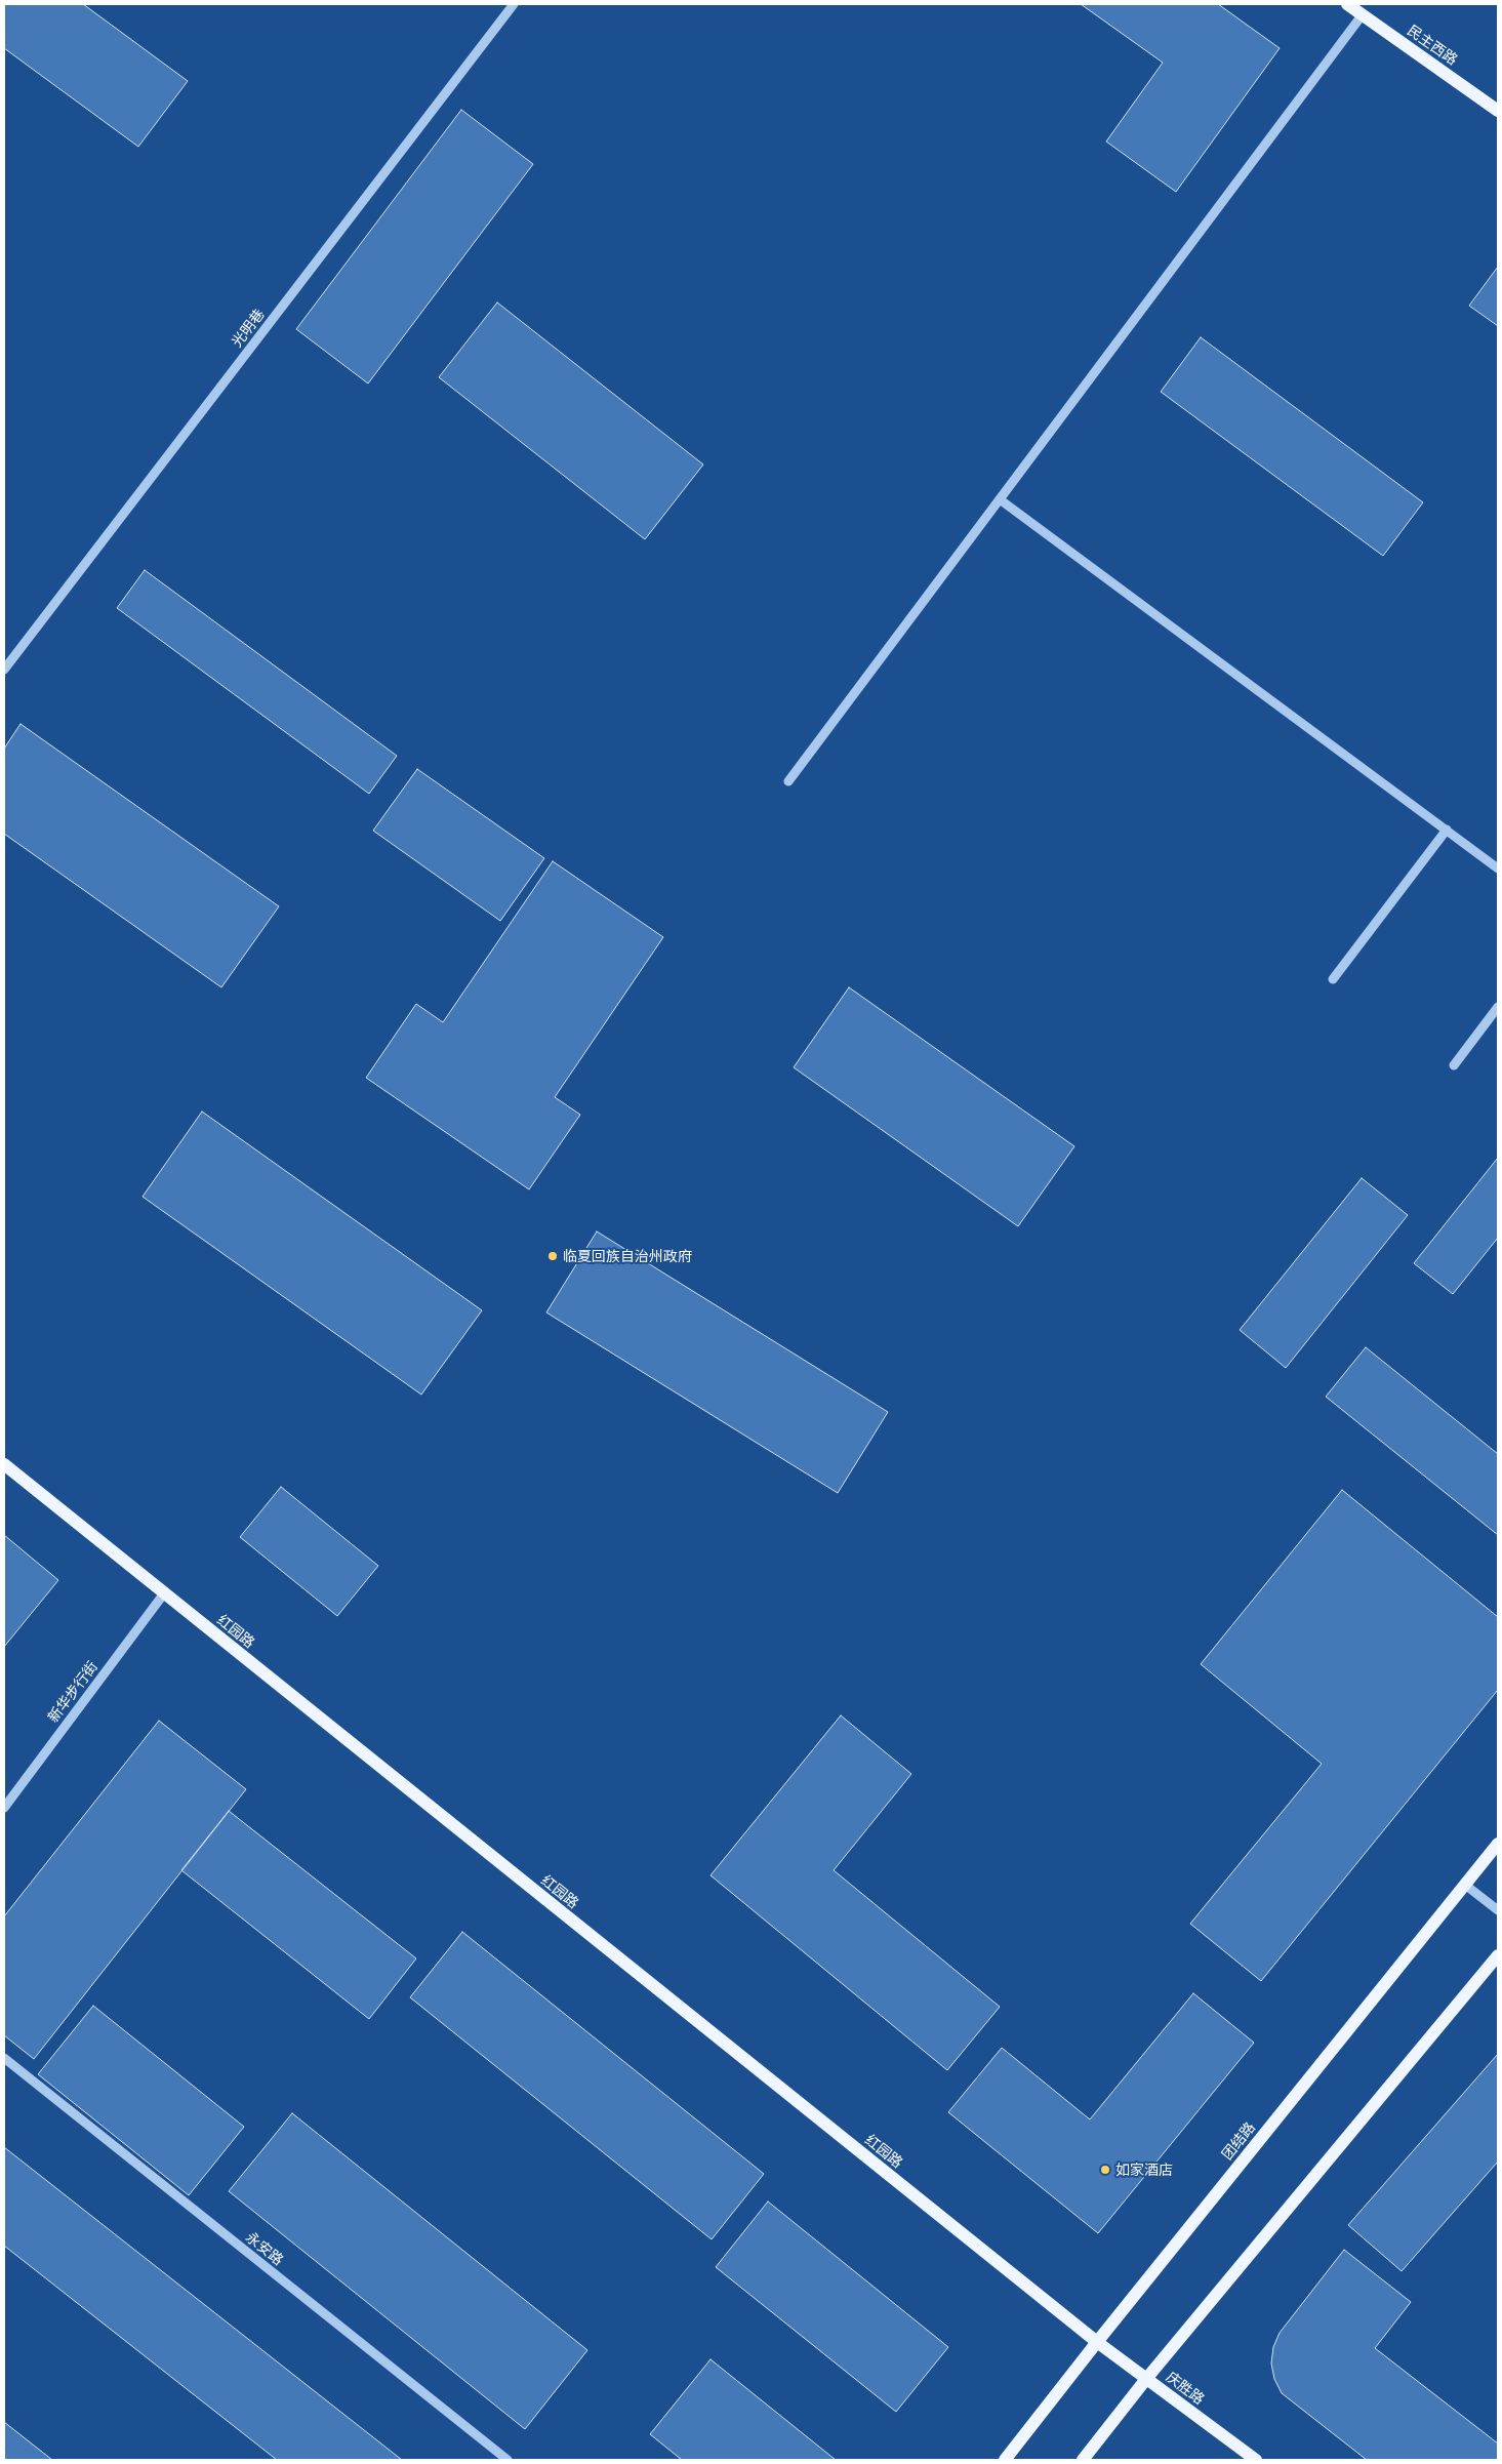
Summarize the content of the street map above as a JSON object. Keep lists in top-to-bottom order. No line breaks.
{"streets":{"main road":["民主西路","红园路","团结路","庆胜路"],"street":["光明巷","新华步行街","永安路"]},"crossings":[["红园路","新华步行街"],["红园路","团结路"],["红园路","庆胜路"],["团结路","庆胜路"]],"places":["临夏回族自治州政府","如家酒店"]}
